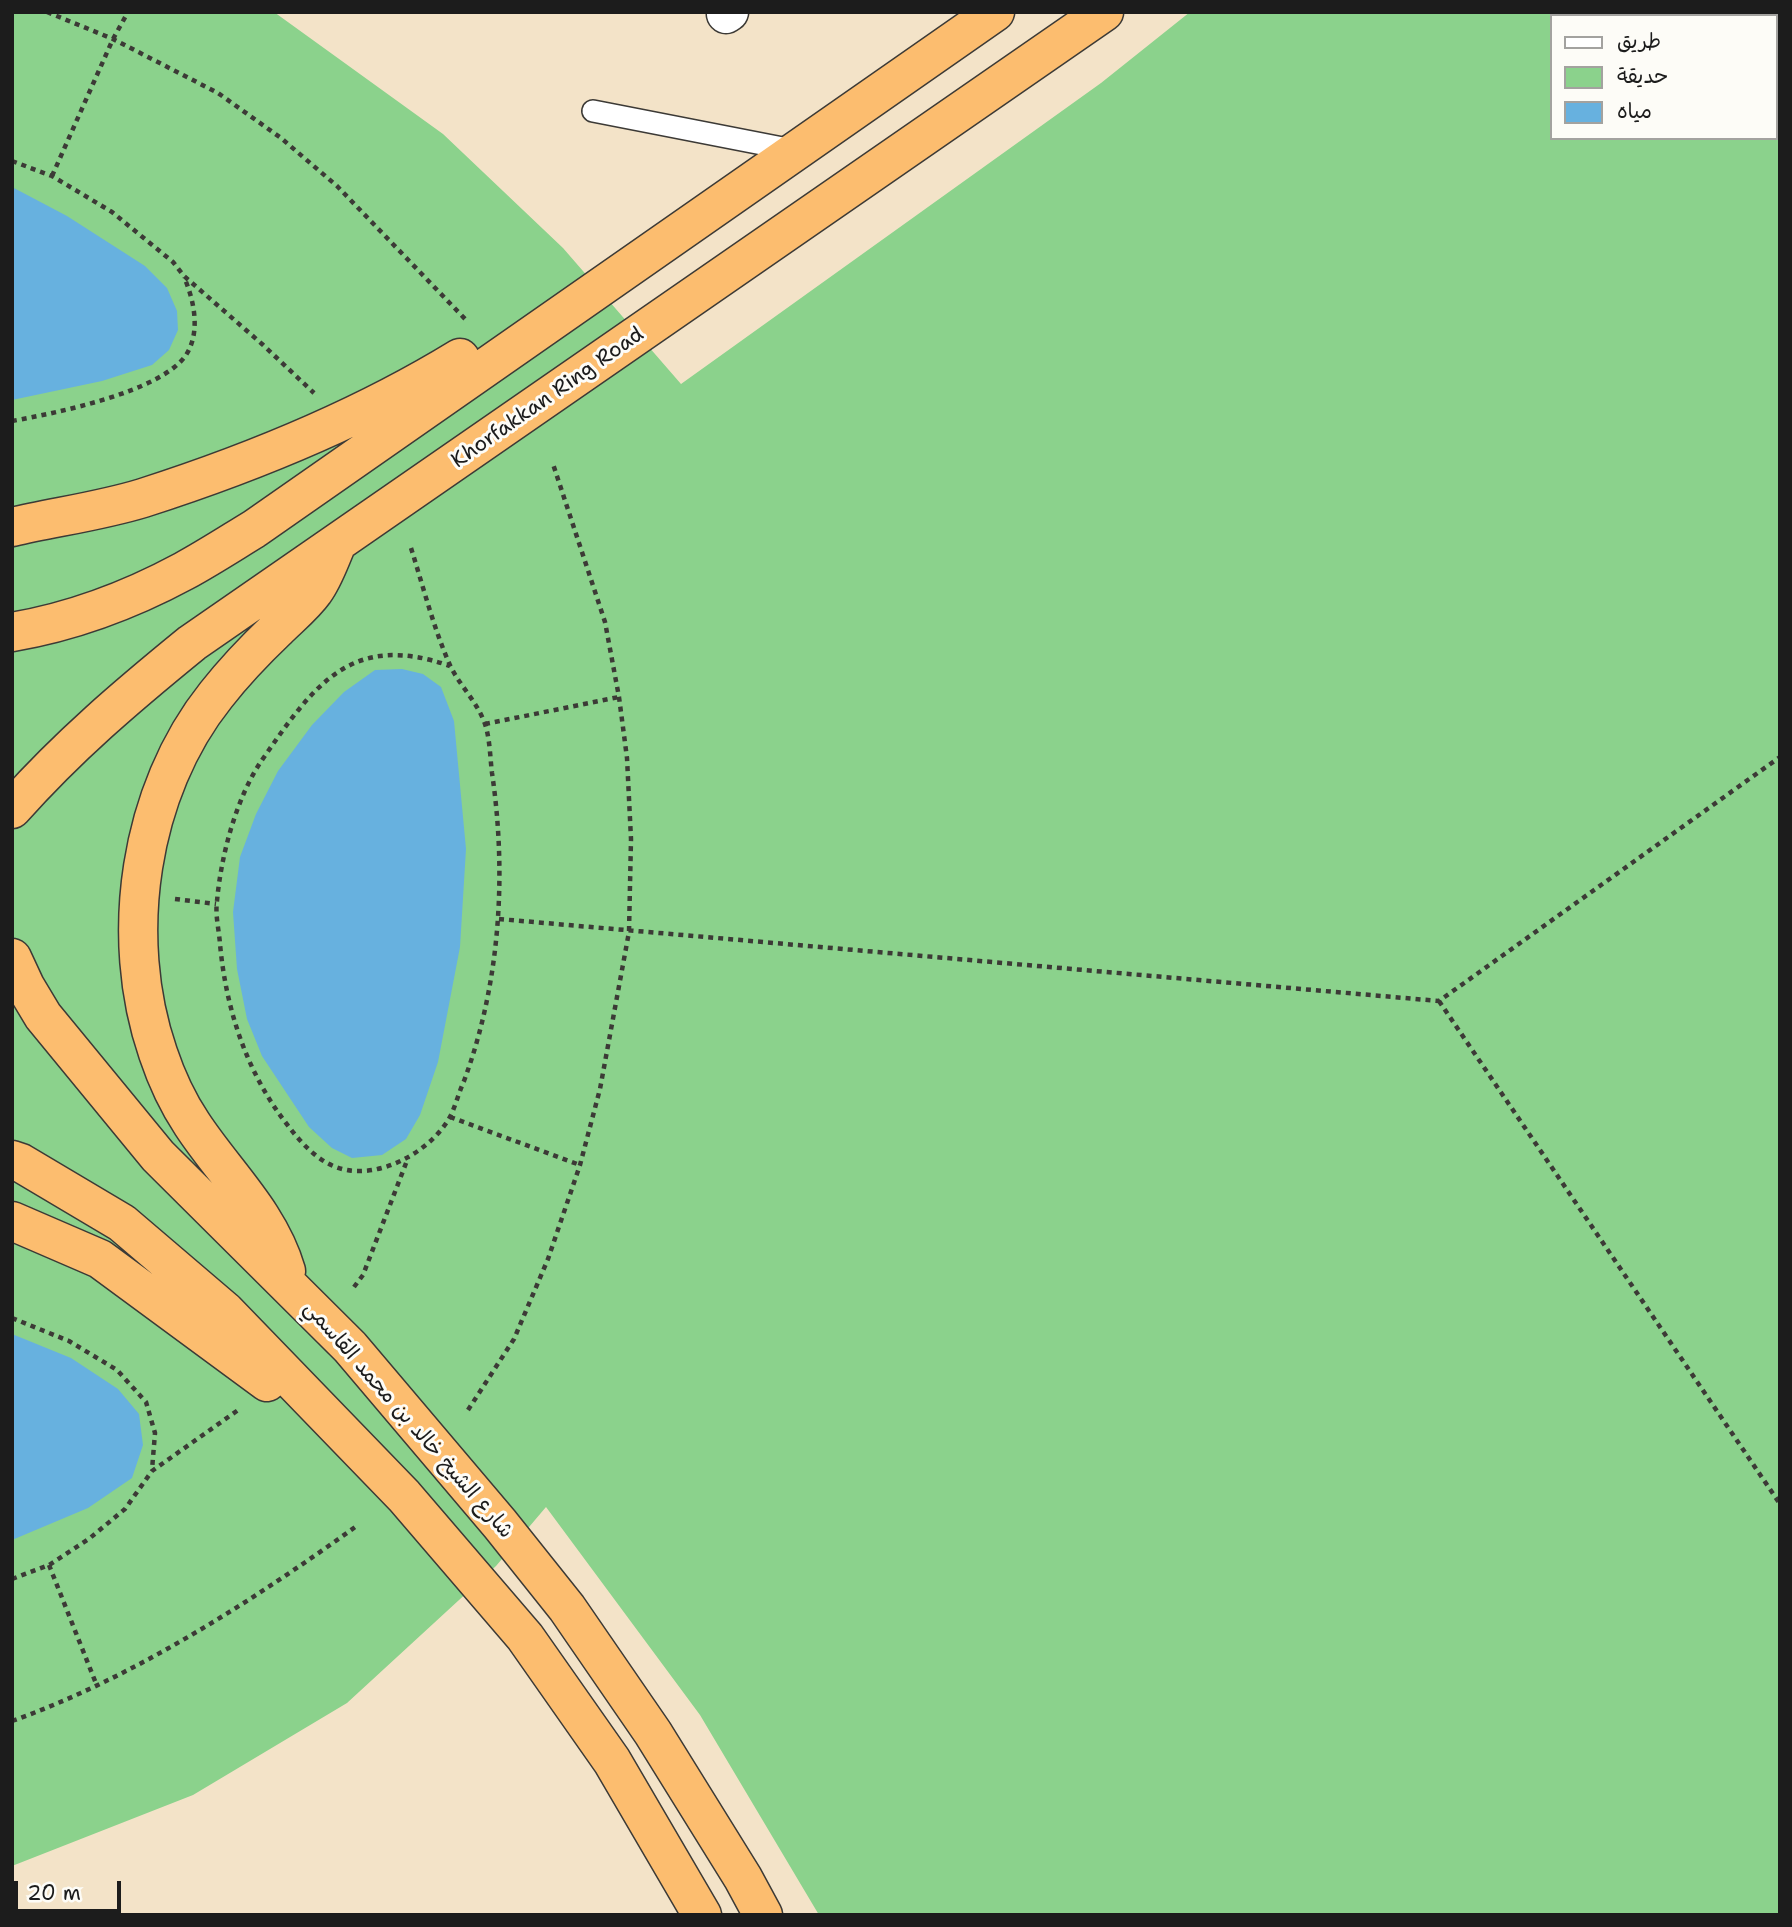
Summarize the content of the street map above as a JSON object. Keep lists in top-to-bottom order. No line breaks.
{"streets":{"highway":["Khorfakkan Ring Road","شارع الشيخ خالد بن محمد القاسمي"]},"legend":["طريق","حديقة","مياه"],"scale_bar":"20 m"}
